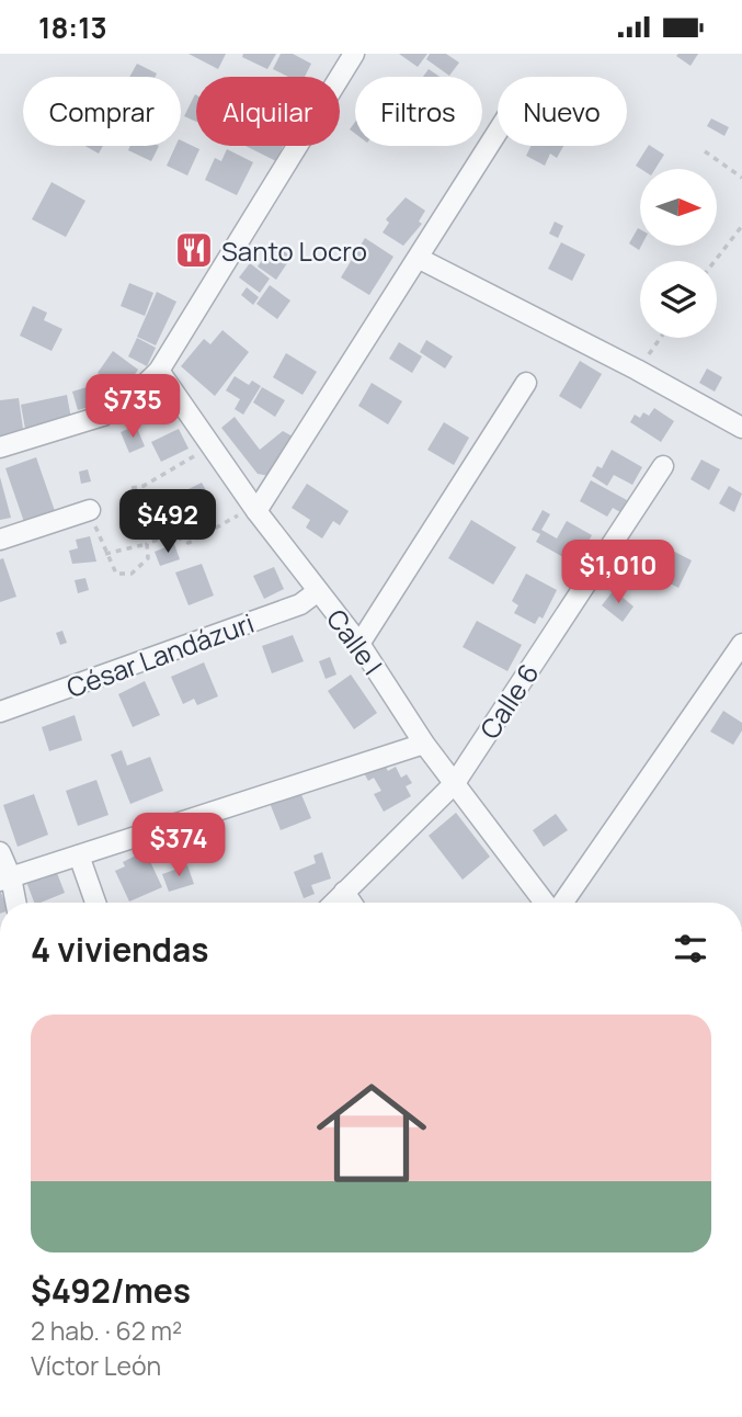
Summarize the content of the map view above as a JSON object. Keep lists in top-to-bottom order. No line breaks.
{"streets":{"street":["Calle I","César Landázuri","Calle 6"]},"crossings":[["Calle I","César Landázuri"],["Calle I","Calle 6"]],"places":{"restaurant":["Santo Locro"]},"north":"right","page":{"status":"18:13","chip":["Comprar","Alquilar","Filtros","Nuevo"],"price":["$735","$492","$1,010","$374"],"heading":"4 viviendas","list":[{"name":"$492/mes","note":"2 hab. · 62 m² · Víctor León"}]}}
